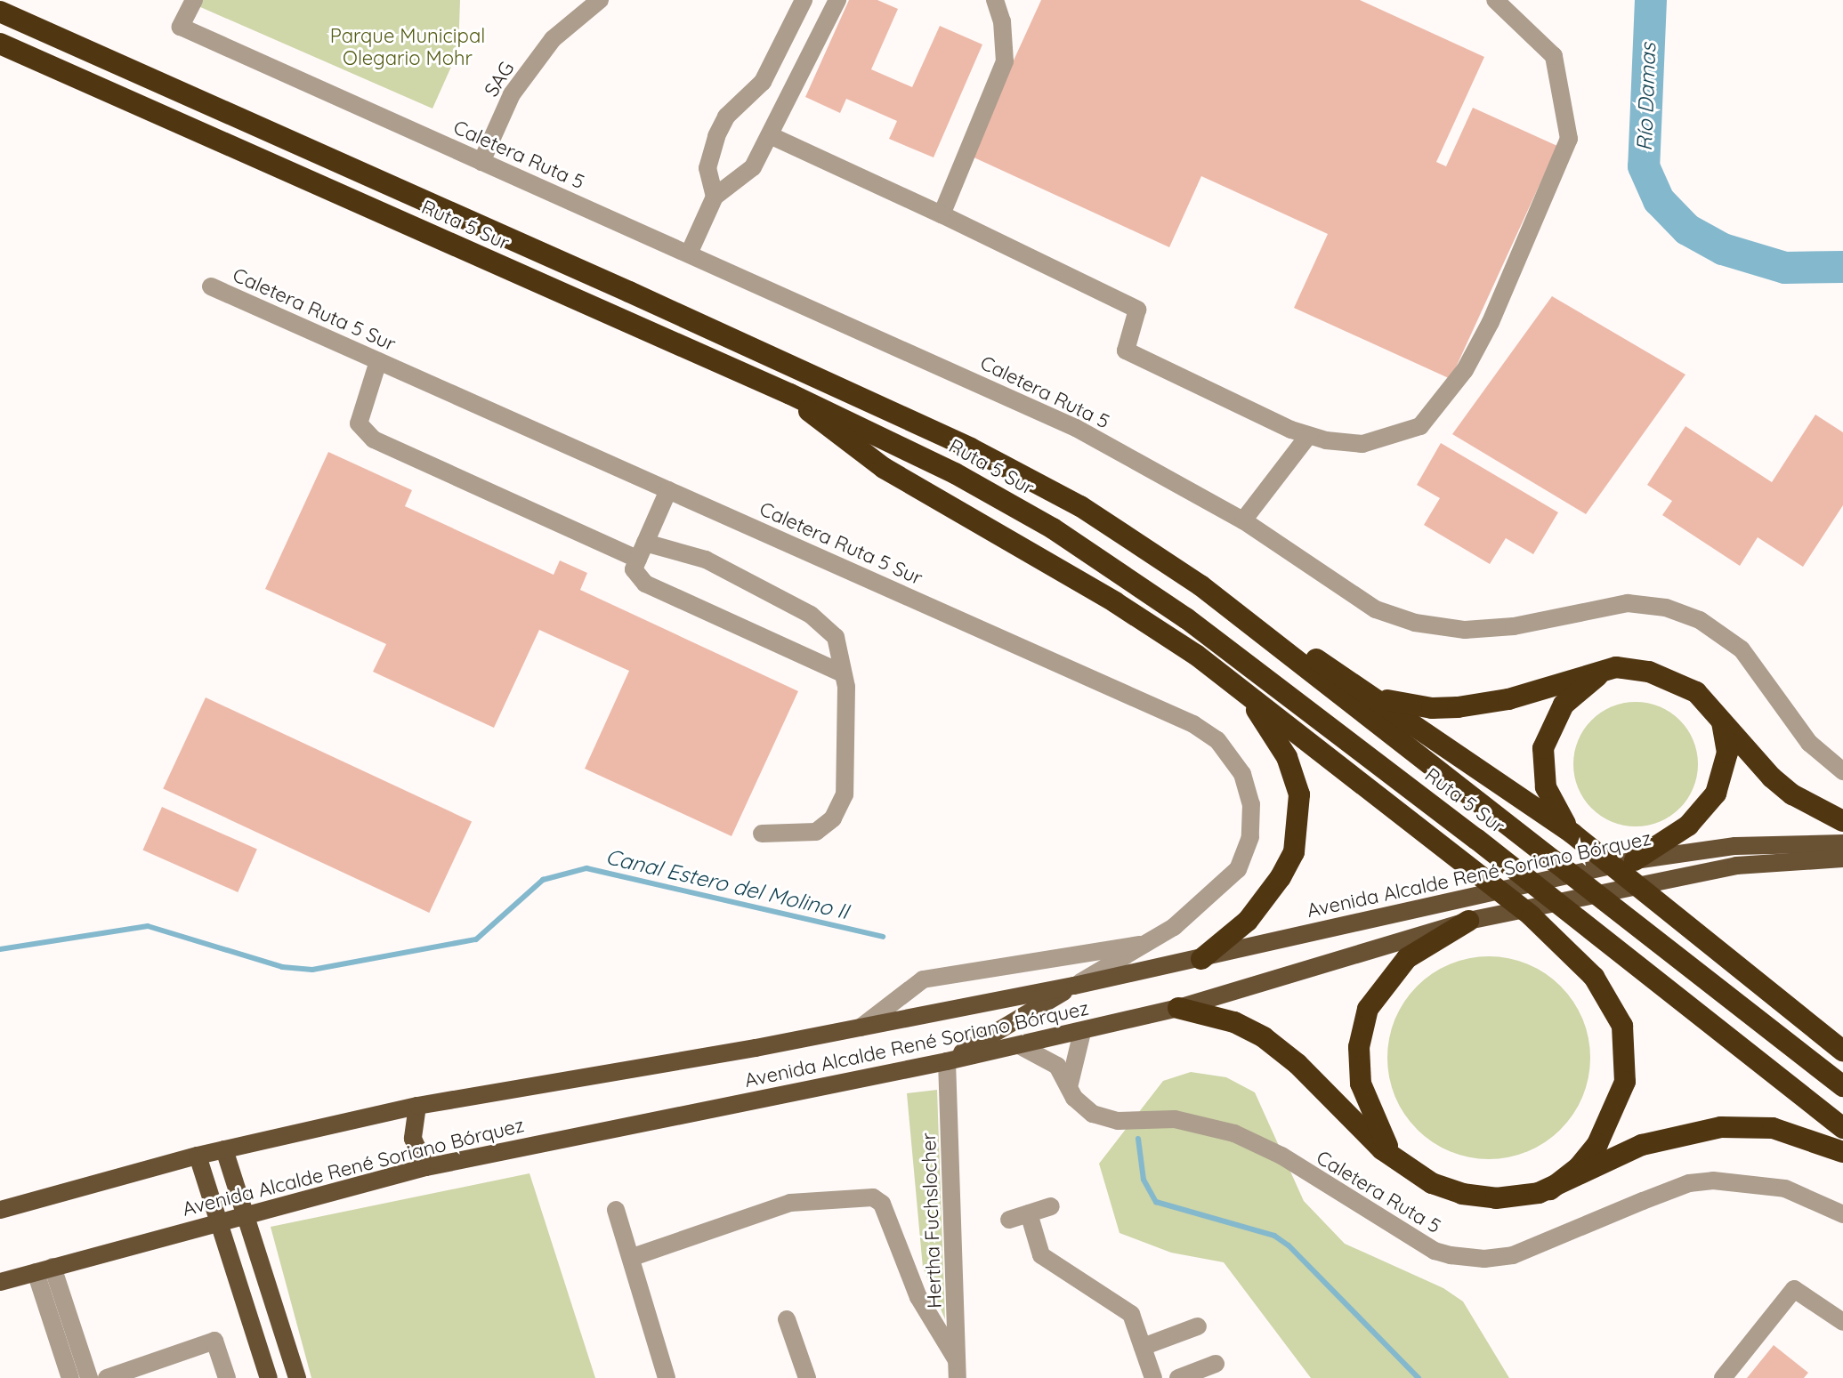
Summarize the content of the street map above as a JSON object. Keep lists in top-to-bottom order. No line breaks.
{"streets":{"highway":["Ruta 5 Sur"],"main road":["Avenida Alcalde René Soriano Bórquez"],"street":["SAG","Caletera Ruta 5","Caletera Ruta 5 Sur","Hertha Fuchslocher"]},"crossings":[["SAG","Caletera Ruta 5"],["Caletera Ruta 5","Avenida Alcalde René Soriano Bórquez"],["Caletera Ruta 5 Sur","Avenida Alcalde René Soriano Bórquez"],["Avenida Alcalde René Soriano Bórquez","Hertha Fuchslocher"]],"water":["Río Damas","Canal Estero del Molino II"],"parks":["Parque Municipal Olegario Mohr"]}
